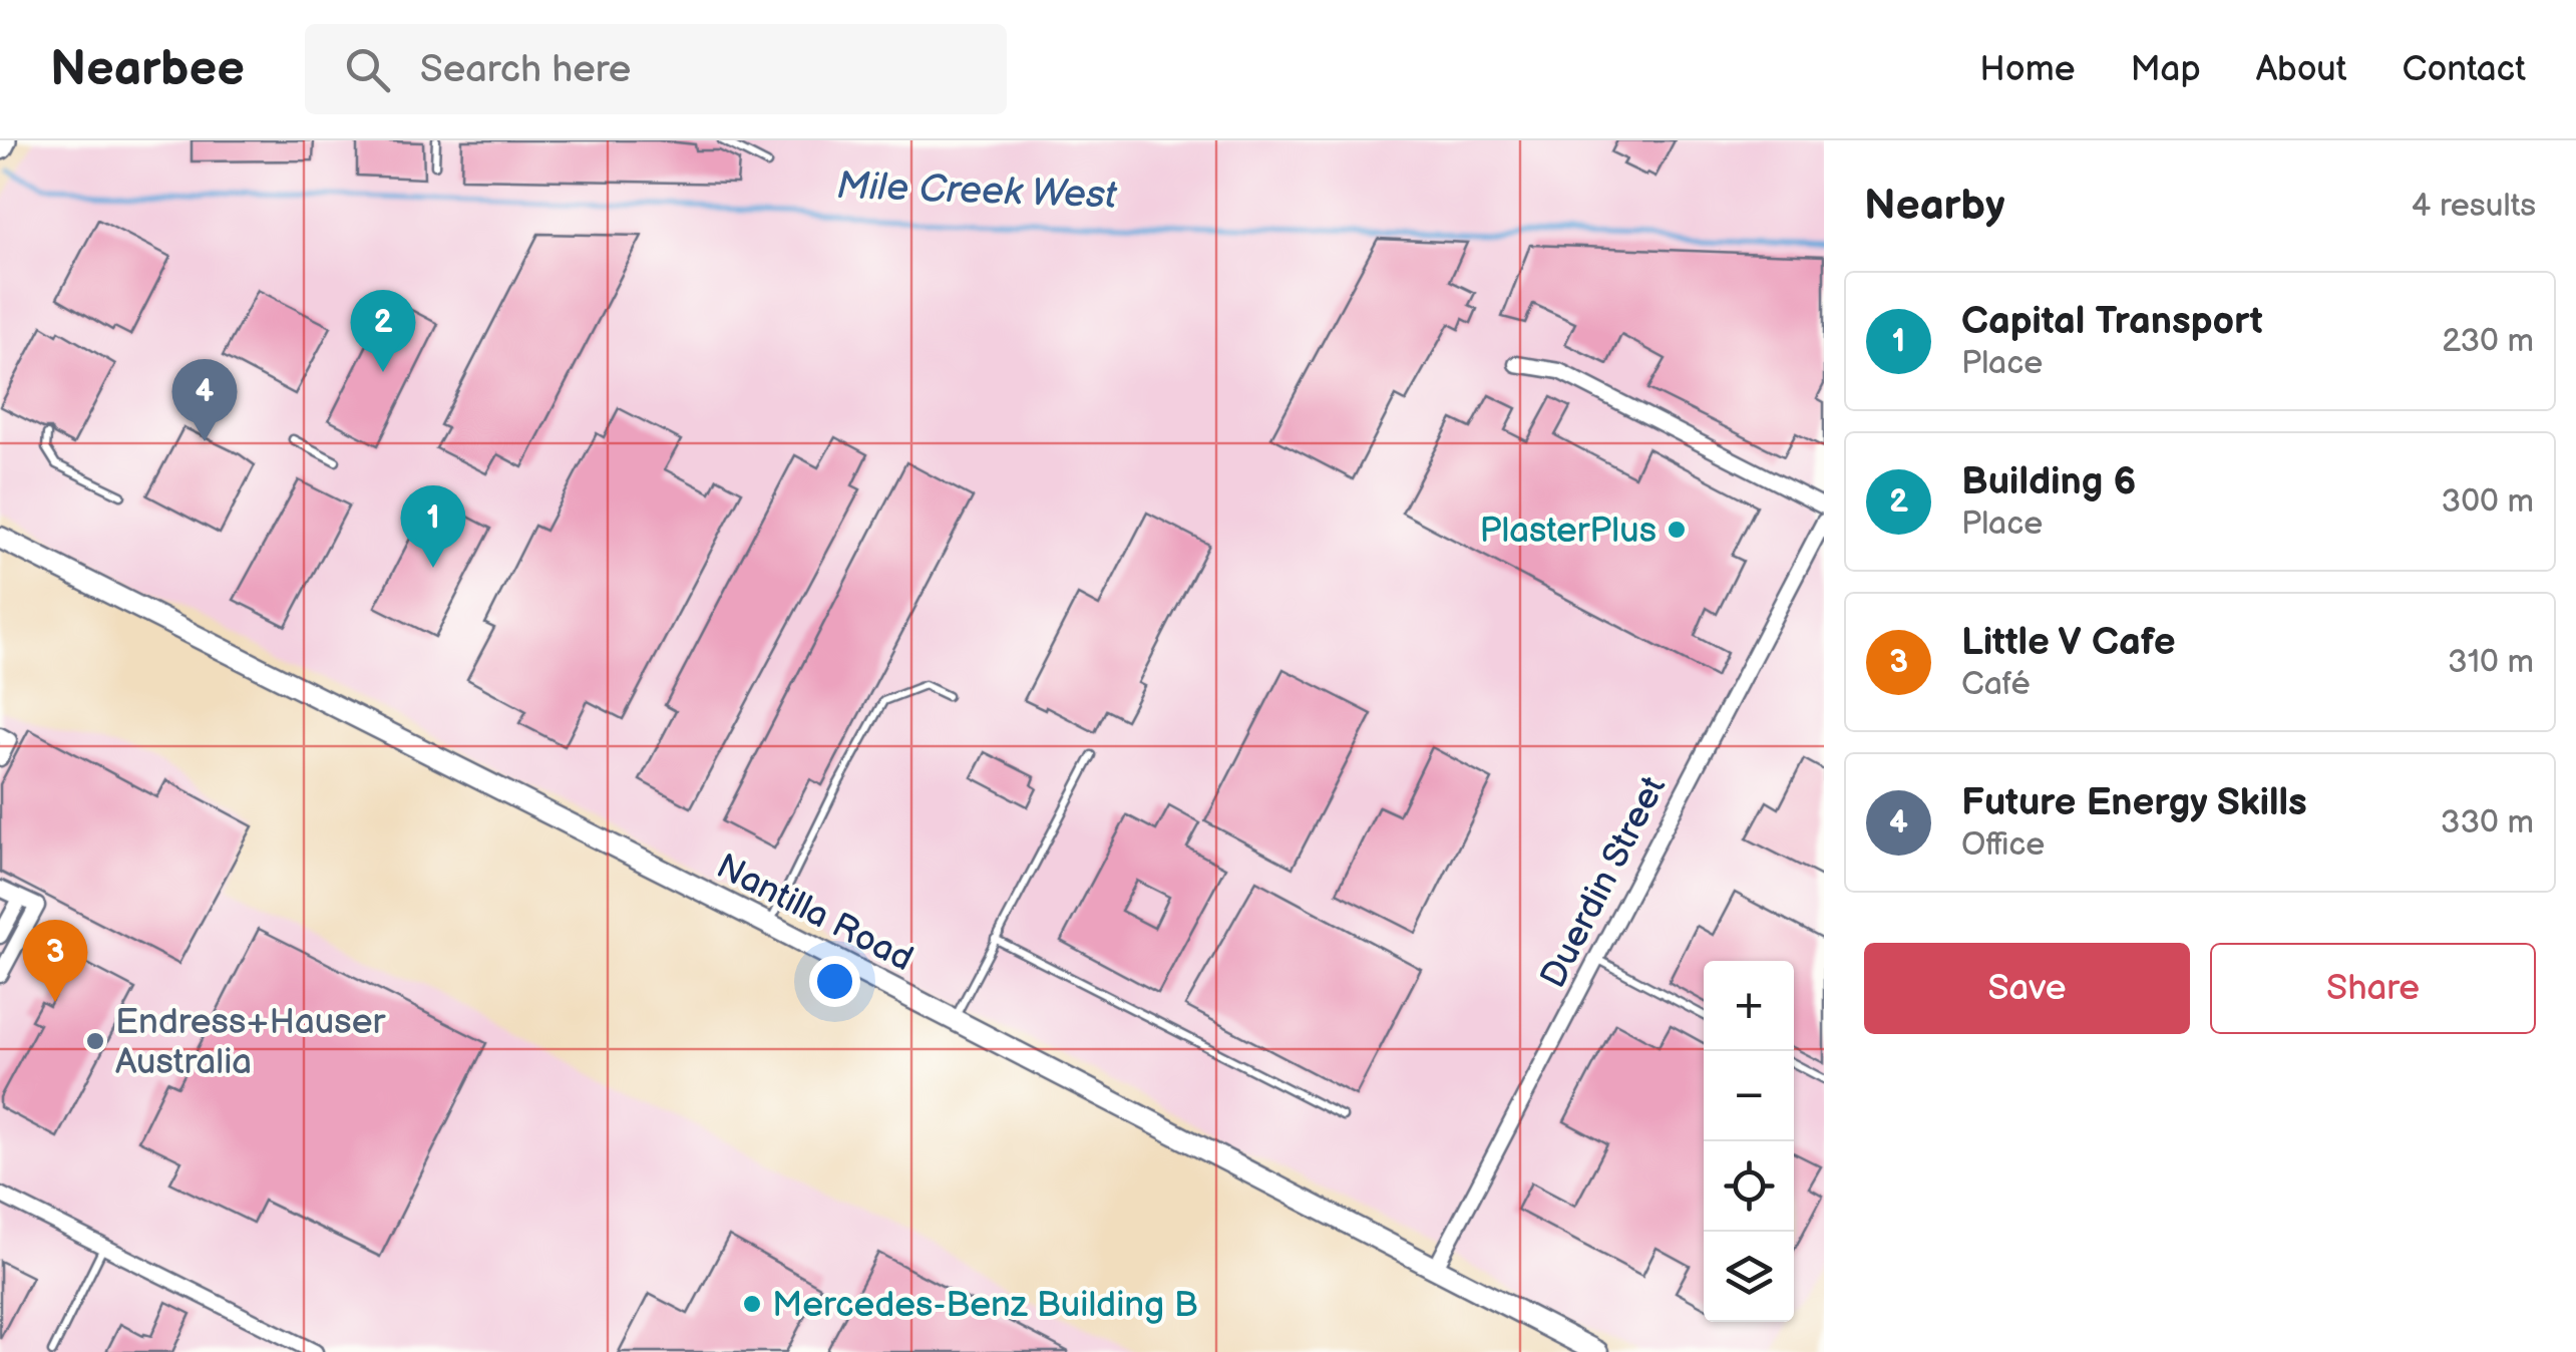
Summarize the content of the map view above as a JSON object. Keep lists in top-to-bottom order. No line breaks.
{"streets":{"street":["Duerdin Street","Nantilla Road"]},"crossings":[["Duerdin Street","Nantilla Road"]],"water":["Mile Creek West"],"places":["PlasterPlus","Endress+Hauser Australia","Mercedes-Benz Building B"],"page":{"header":"Nearbee","search":"Search here","nav":["Home","Map","About","Contact"],"heading":["Nearby","4 results"],"list":[{"mark":"1","name":"Capital Transport","note":"Place","value":"230 m"},{"mark":"2","name":"Building 6","note":"Place","value":"300 m"},{"mark":"3","name":"Little V Cafe","note":"Café","value":"310 m"},{"mark":"4","name":"Future Energy Skills","note":"Office","value":"330 m"}],"pins":["2","4","1","3"],"buttons":["Save","Share"],"map_buttons":["+","−"]}}
